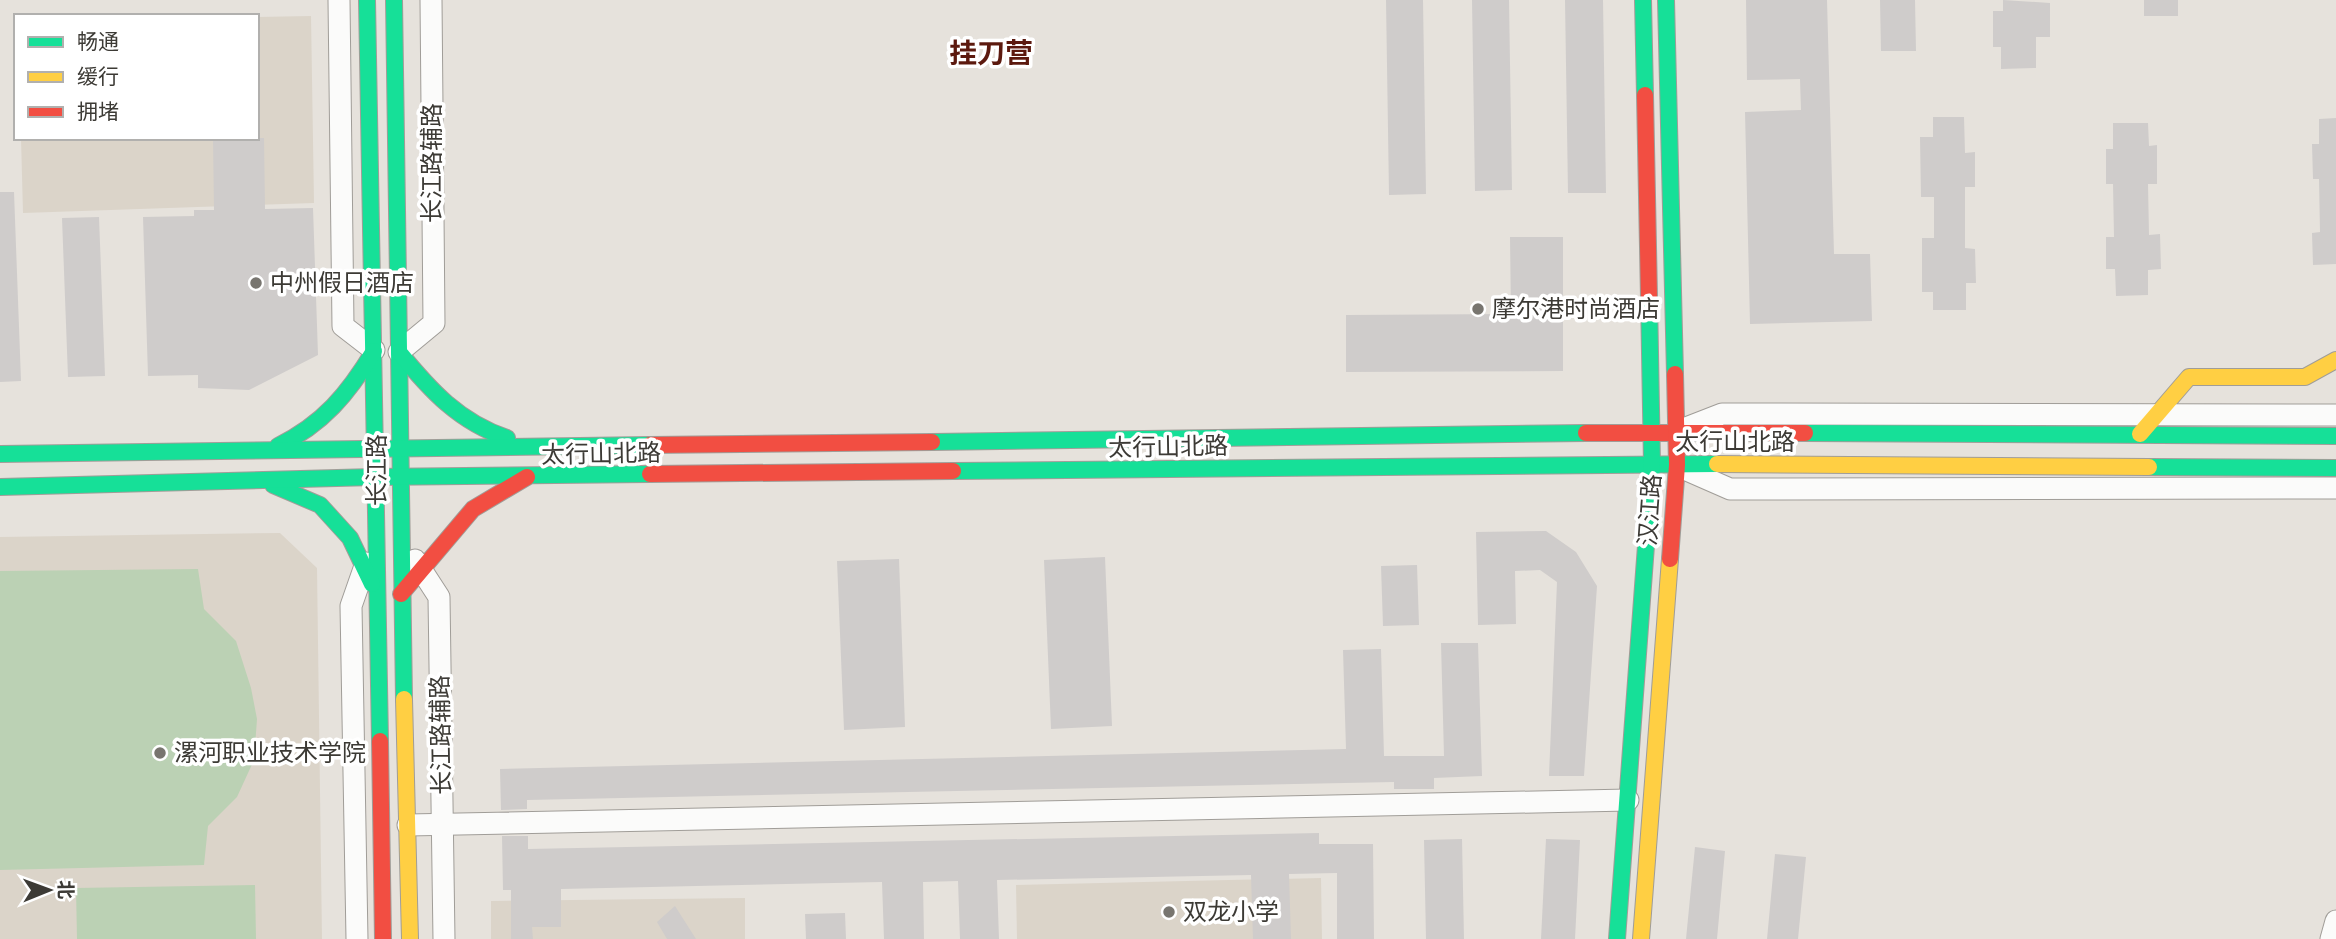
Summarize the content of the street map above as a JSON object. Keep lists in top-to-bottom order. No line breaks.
{"streets":{"main road":["太行山北路","长江路","汉江路"],"street":["长江路辅路"]},"crossings":[["长江路辅路","长江路"],["太行山北路","长江路"],["太行山北路","汉江路"]],"districts":["挂刀营"],"places":["中州假日酒店","摩尔港时尚酒店","漯河职业技术学院","双龙小学"],"legend":["畅通","缓行","拥堵"],"north":"right"}
